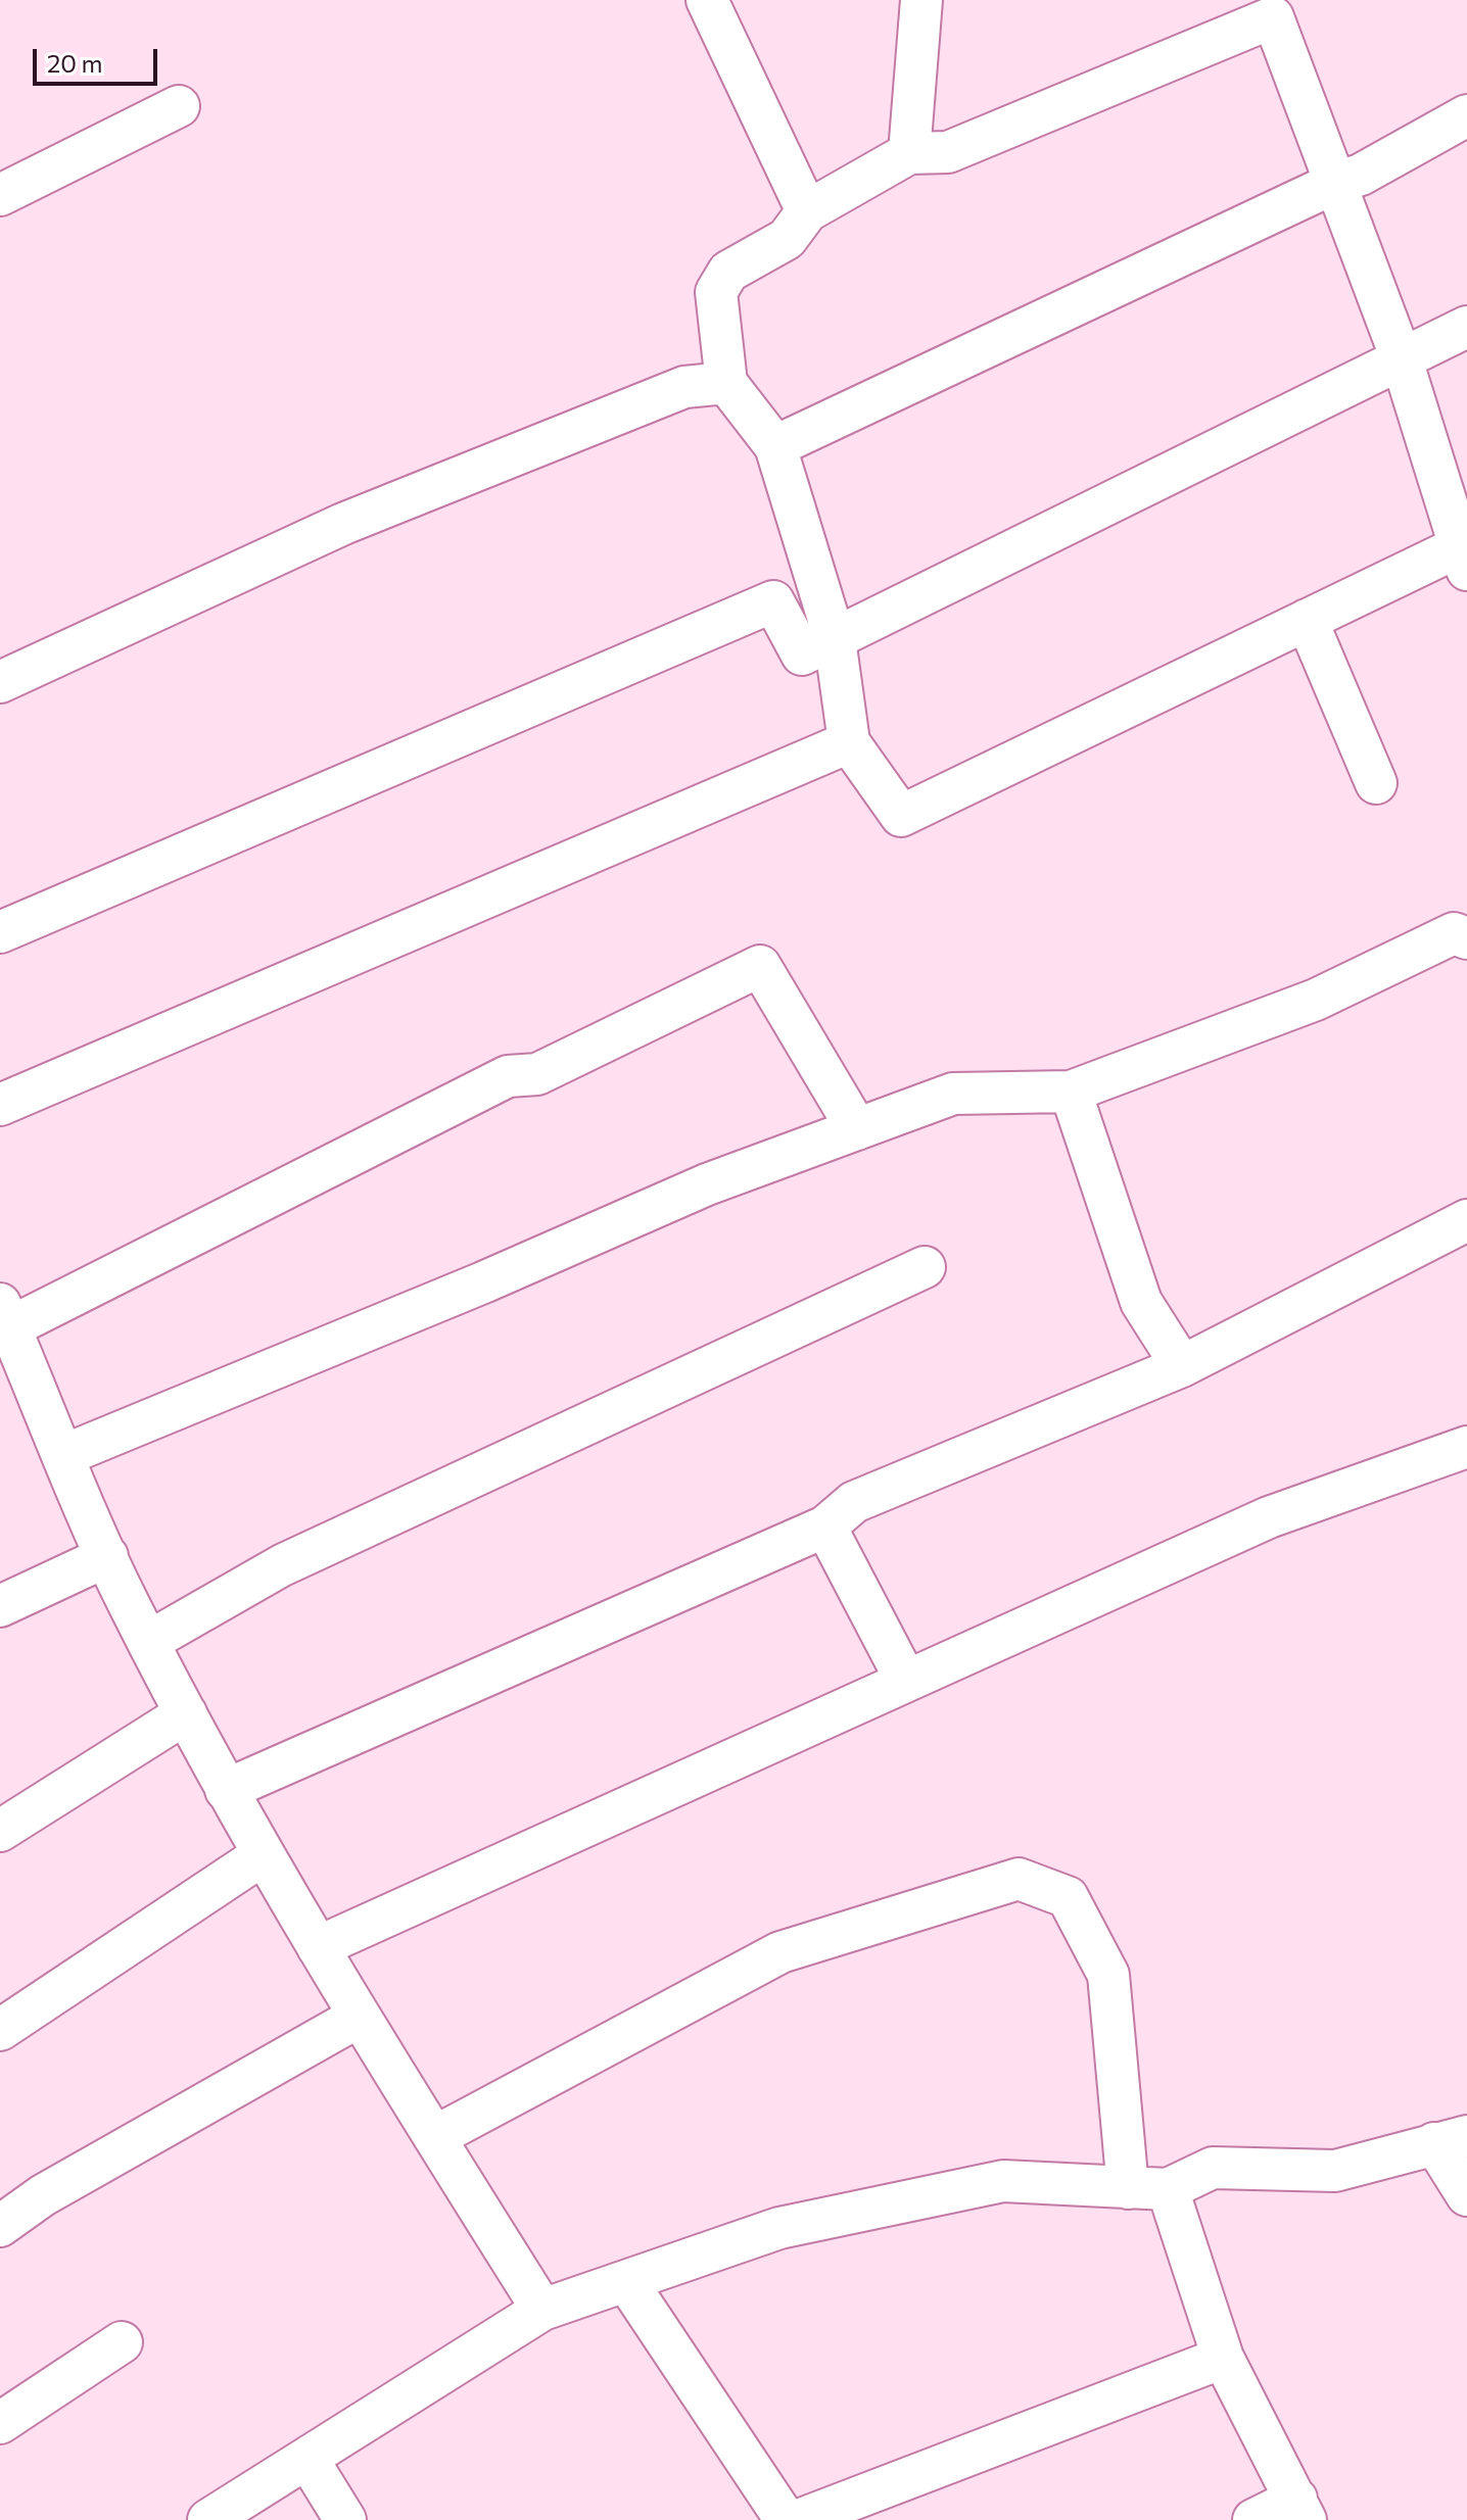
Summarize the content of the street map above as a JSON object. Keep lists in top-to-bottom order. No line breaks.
{"scale_bar":"20 m"}
